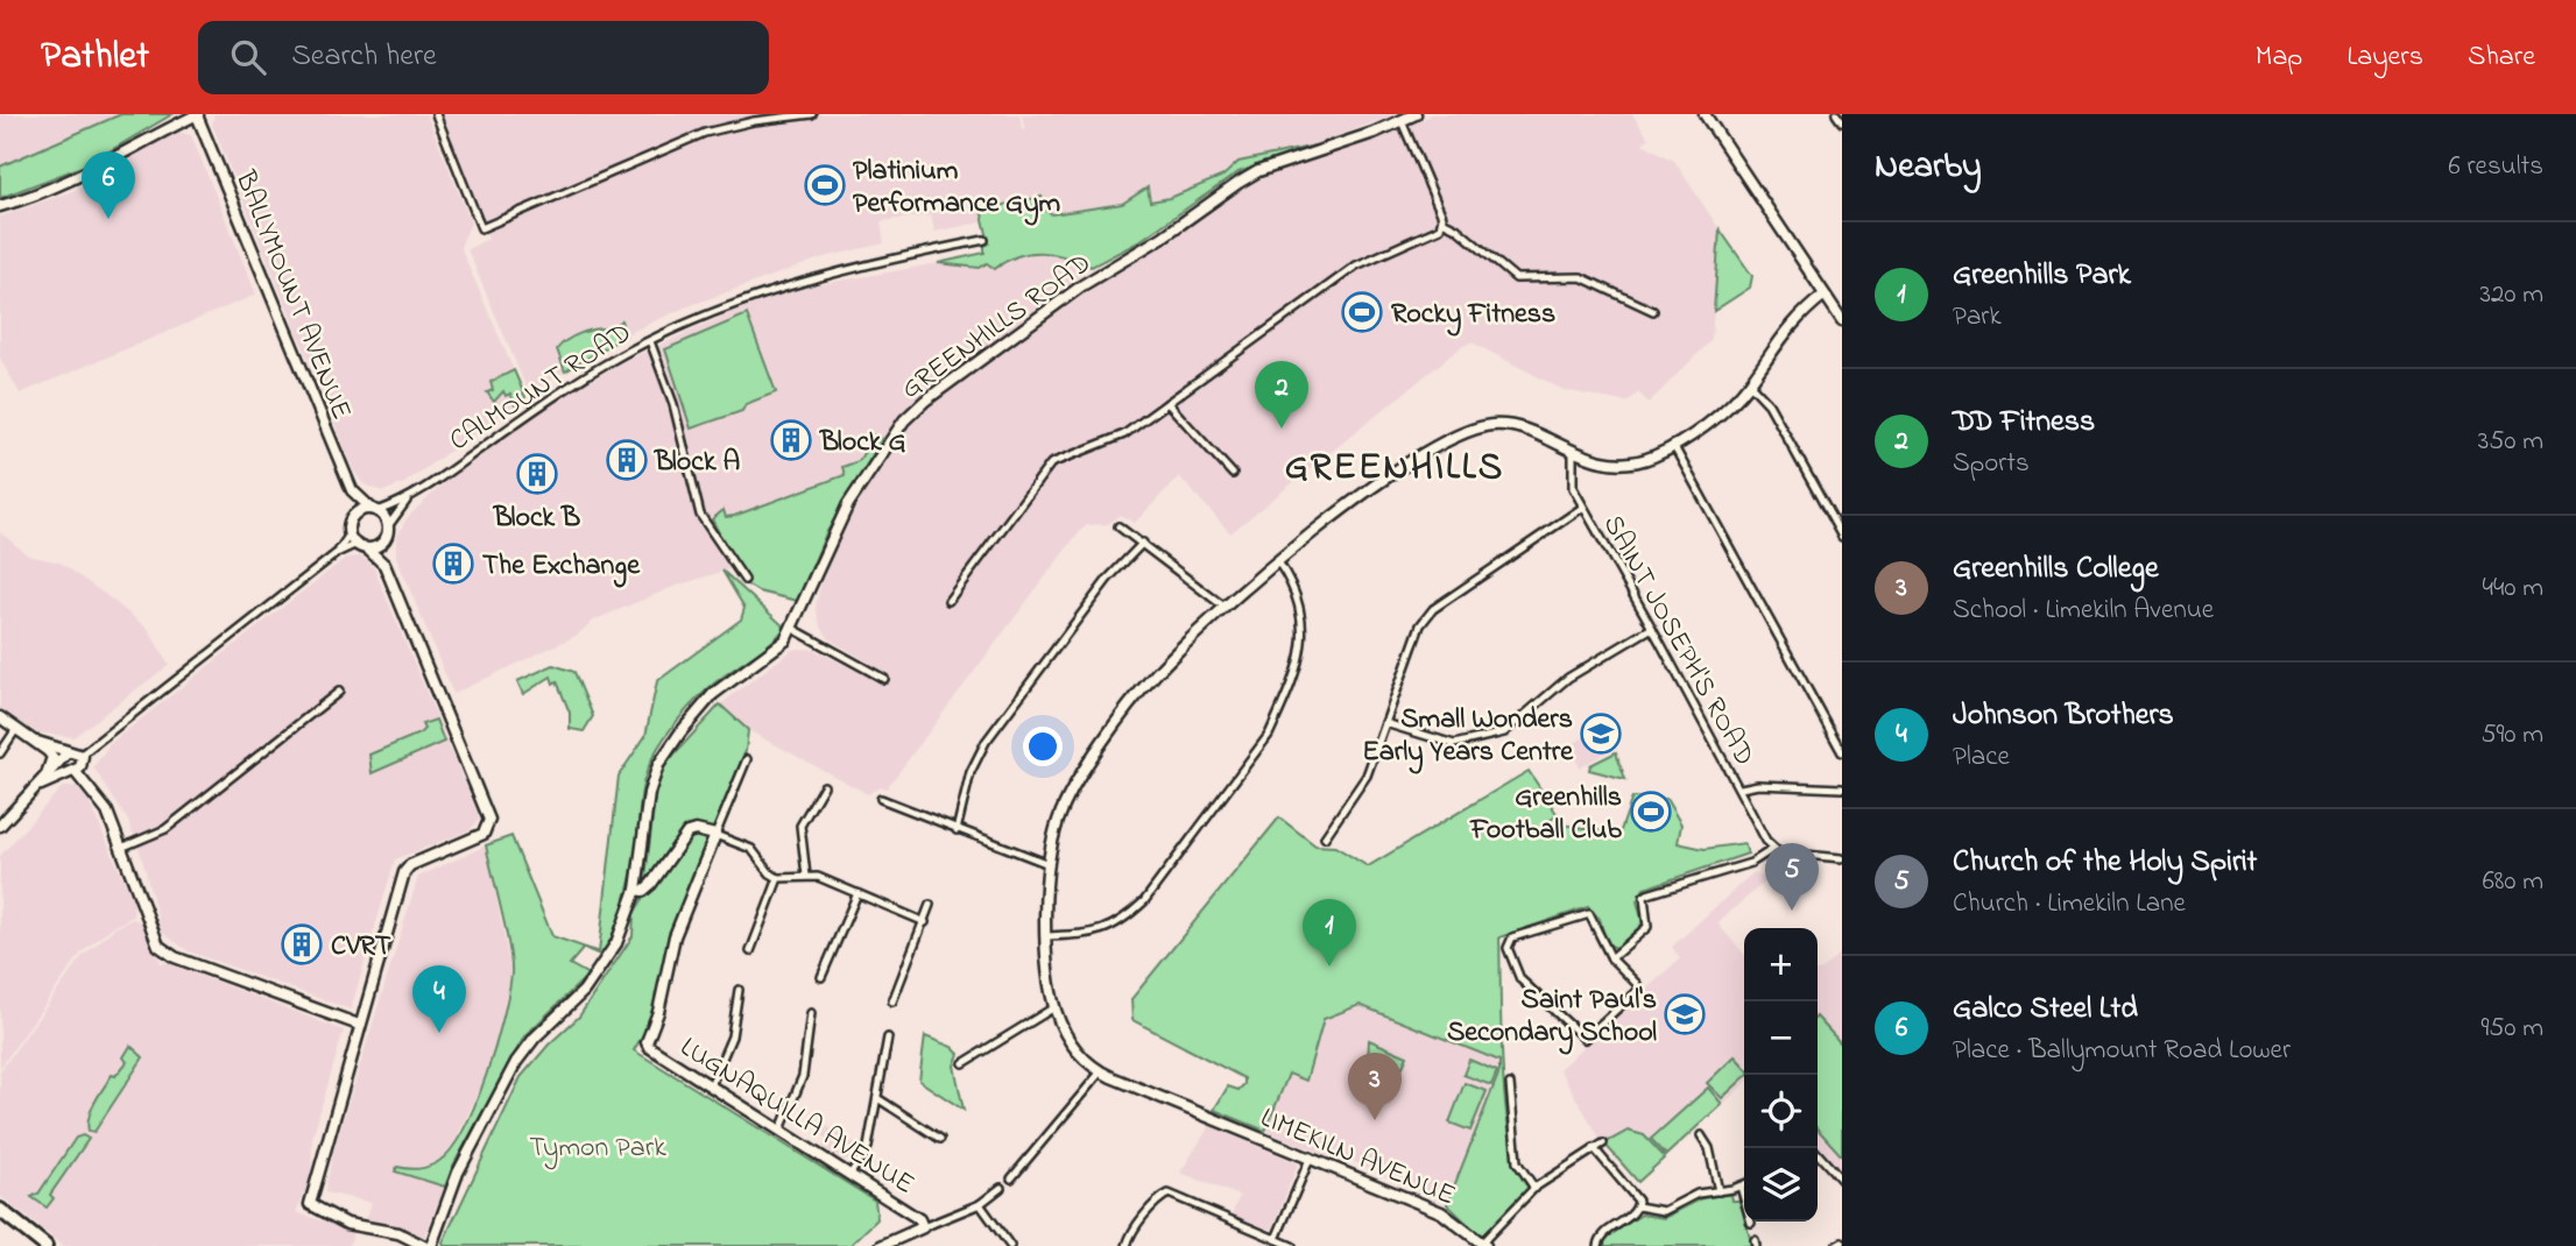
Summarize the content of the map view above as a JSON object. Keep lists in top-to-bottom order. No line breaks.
{"streets":{"street":["BALLYMOUNT AVENUE","GREENHILLS ROAD","CALMOUNT ROAD","SAINT JOSEPH'S ROAD","LUGNAQUILLA AVENUE","LIMEKILN AVENUE"]},"crossings":[["BALLYMOUNT AVENUE","CALMOUNT ROAD"]],"districts":["GREENHILLS"],"parks":["Tymon Park"],"places":{"sports":["Platinium Performance Gym","Rocky Fitness","Greenhills Football Club"],"building":["Block G","Block A","Block B","The Exchange","CVRT"],"school or university":["Small Wonders Early Years Centre","Saint Paul's Secondary School"]},"page":{"header":"Pathlet","search":"Search here","nav":["Map","Layers","Share"],"heading":["Nearby","6 results"],"pins":["6","2","5","1","4","3"],"list":[{"mark":"1","name":"Greenhills Park","note":"Park","value":"320 m"},{"mark":"2","name":"DD Fitness","note":"Sports","value":"350 m"},{"mark":"3","name":"Greenhills College","note":"School · Limekiln Avenue","value":"440 m"},{"mark":"4","name":"Johnson Brothers","note":"Place","value":"590 m"},{"mark":"5","name":"Church of the Holy Spirit","note":"Church · Limekiln Lane","value":"680 m"},{"mark":"6","name":"Galco Steel Ltd","note":"Place · Ballymount Road Lower","value":"950 m"}],"map_buttons":["+","−"]}}
